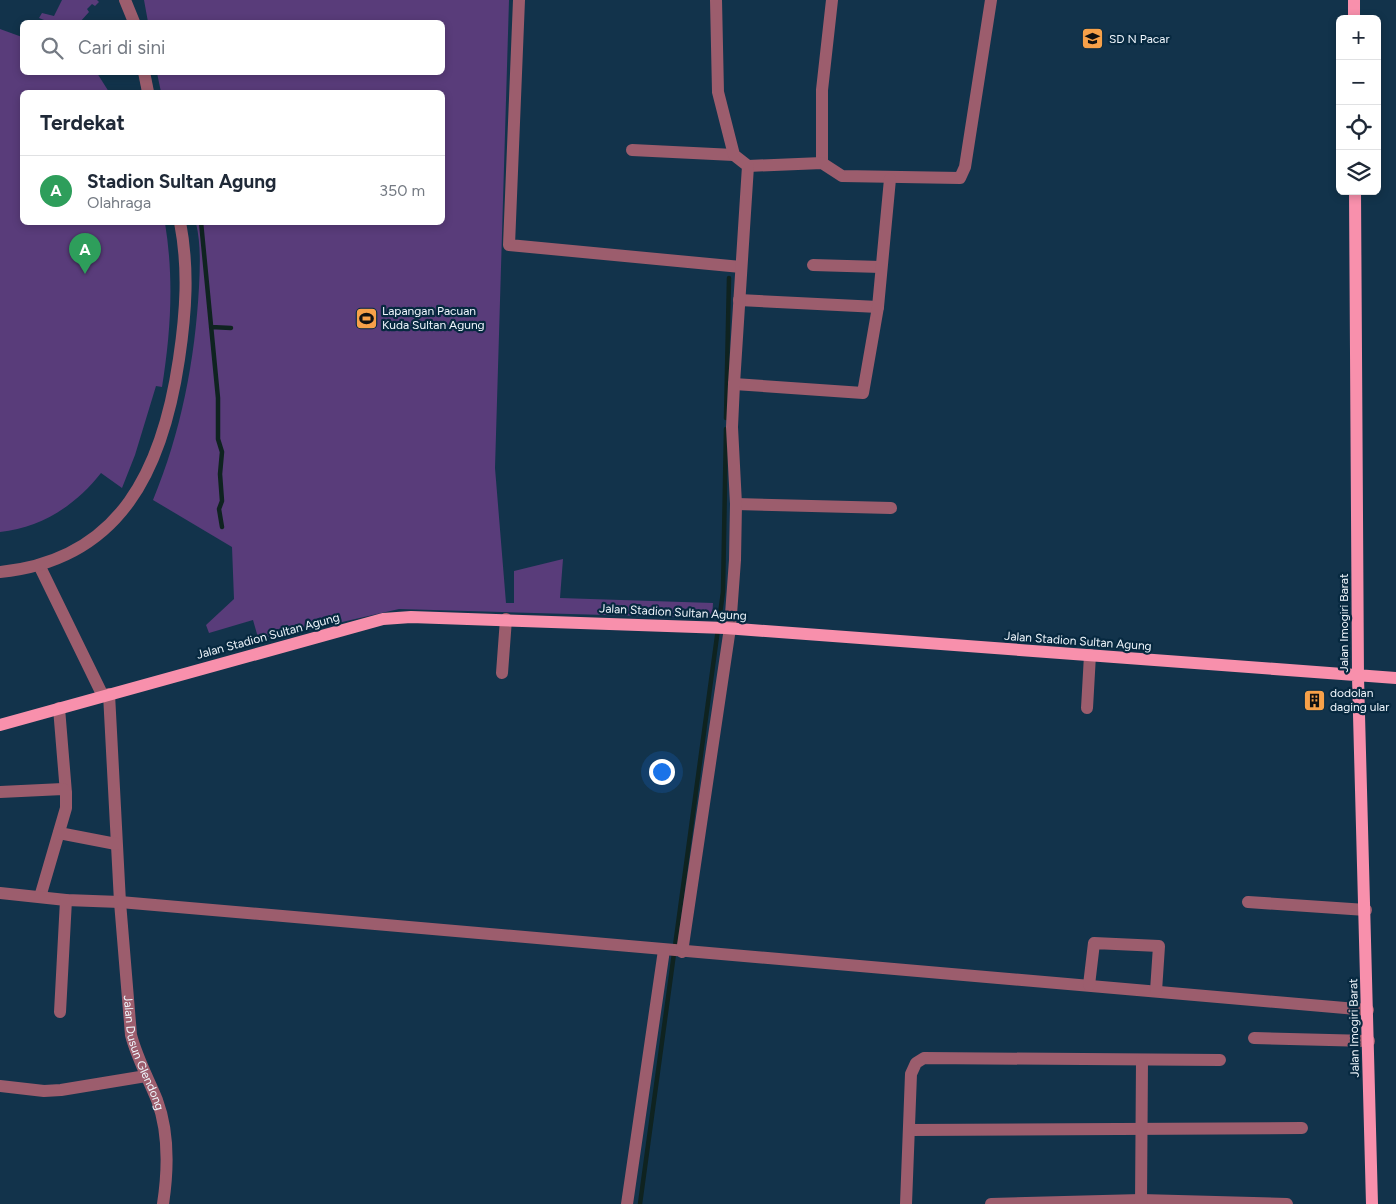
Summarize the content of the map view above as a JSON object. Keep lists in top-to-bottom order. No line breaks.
{"streets":{"main road":["Jalan Stadion Sultan Agung","Jalan Imogiri Barat"],"street":["Jalan Dusun Glendong"]},"crossings":[["Jalan Stadion Sultan Agung","Jalan Imogiri Barat"],["Jalan Stadion Sultan Agung","Jalan Dusun Glendong"]],"places":{"school or university":["SD N Pacar"],"sports":["Lapangan Pacuan Kuda Sultan Agung"],"building":["dodolan daging ular"]},"page":{"map_buttons":["+","−"],"search":"Cari di sini","heading":"Terdekat","list":[{"mark":"A","name":"Stadion Sultan Agung","note":"Olahraga","value":"350 m"}],"pins":"A"}}
